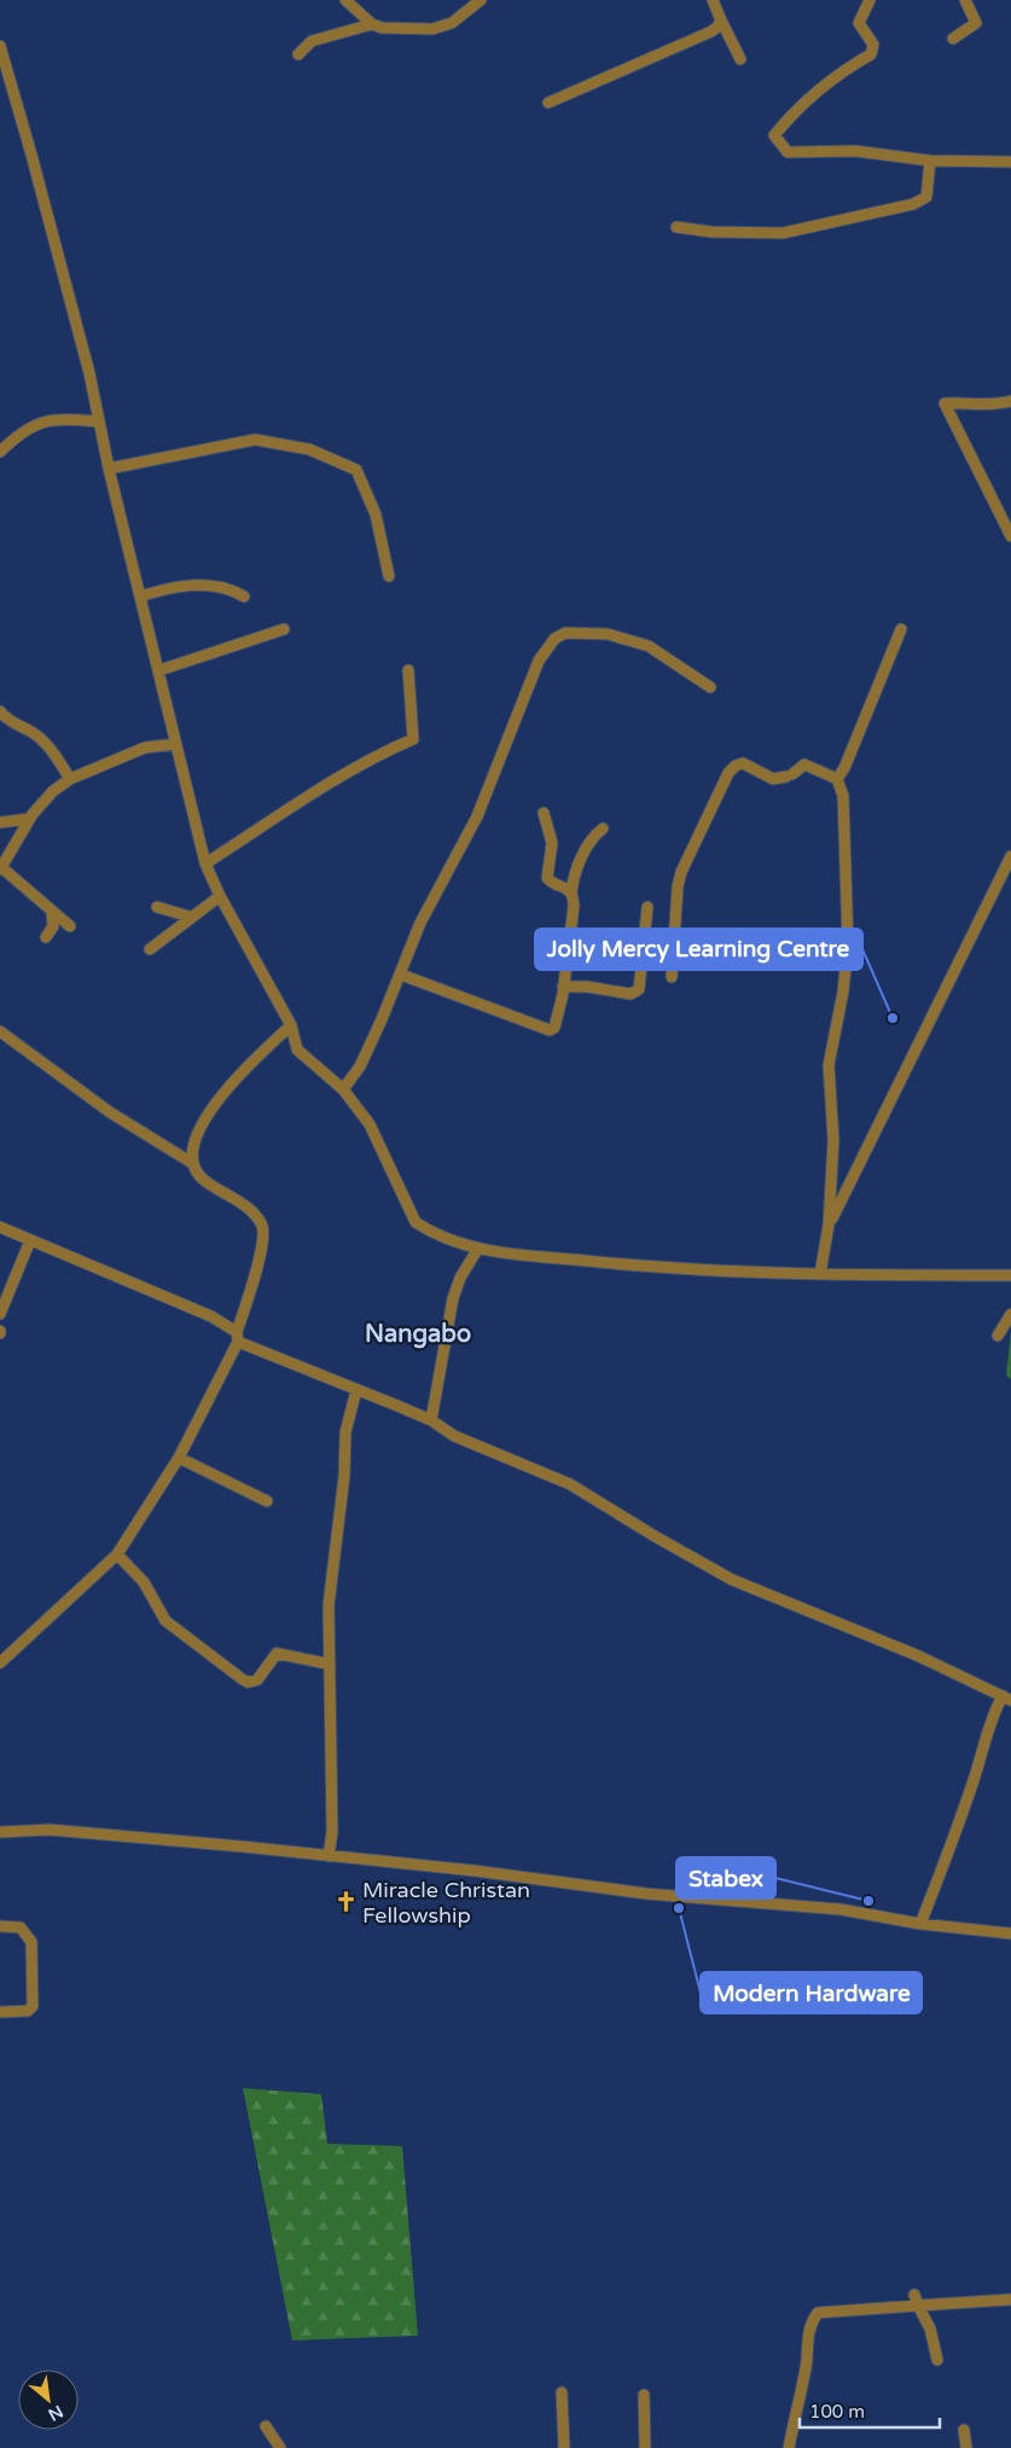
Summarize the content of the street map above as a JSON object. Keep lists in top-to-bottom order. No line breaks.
{"districts":["Nangabo"],"places":{"other":["Jolly Mercy Learning Centre","Stabex","Modern Hardware"],"church":["Miracle Christan Fellowship"]},"scale_bar":"100 m","north":"bottom right"}
